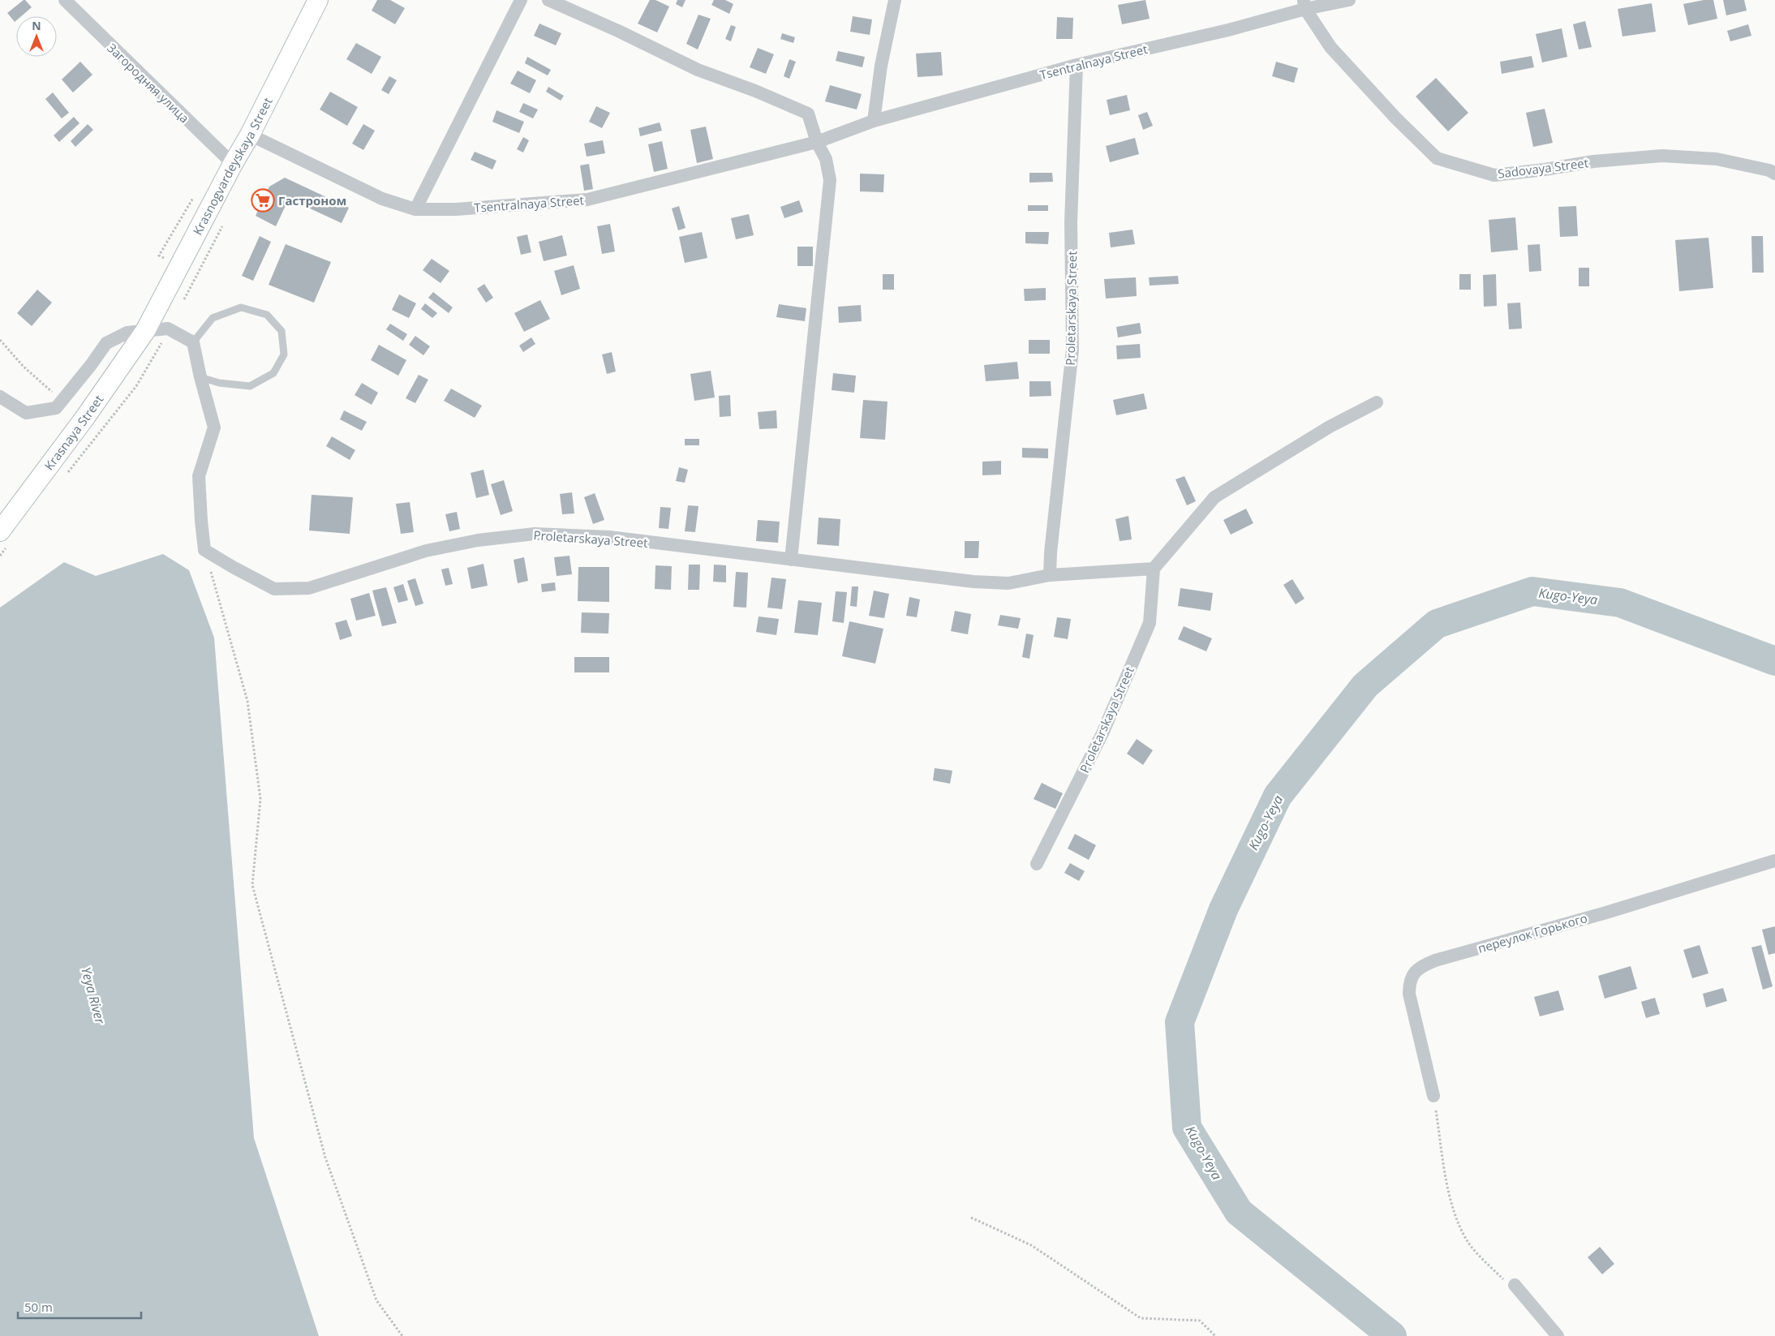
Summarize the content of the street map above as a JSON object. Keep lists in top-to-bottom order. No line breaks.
{"streets":{"street":["Tsentralnaya Street","Загородняя улица","Krasnogvardeyskaya Street","Sadovaya Street","Proletarskaya Street","Krasnaya Street","переулок Горького"]},"crossings":[["Tsentralnaya Street","Krasnogvardeyskaya Street"],["Tsentralnaya Street","Sadovaya Street"],["Tsentralnaya Street","Proletarskaya Street"],["Загородняя улица","Krasnogvardeyskaya Street"],["Krasnogvardeyskaya Street","Krasnaya Street"]],"water":["Kugo-Yeya","Yeya River"],"places":{"supermarket":["Гастроном"]},"scale_bar":"50 m","north":"top"}
